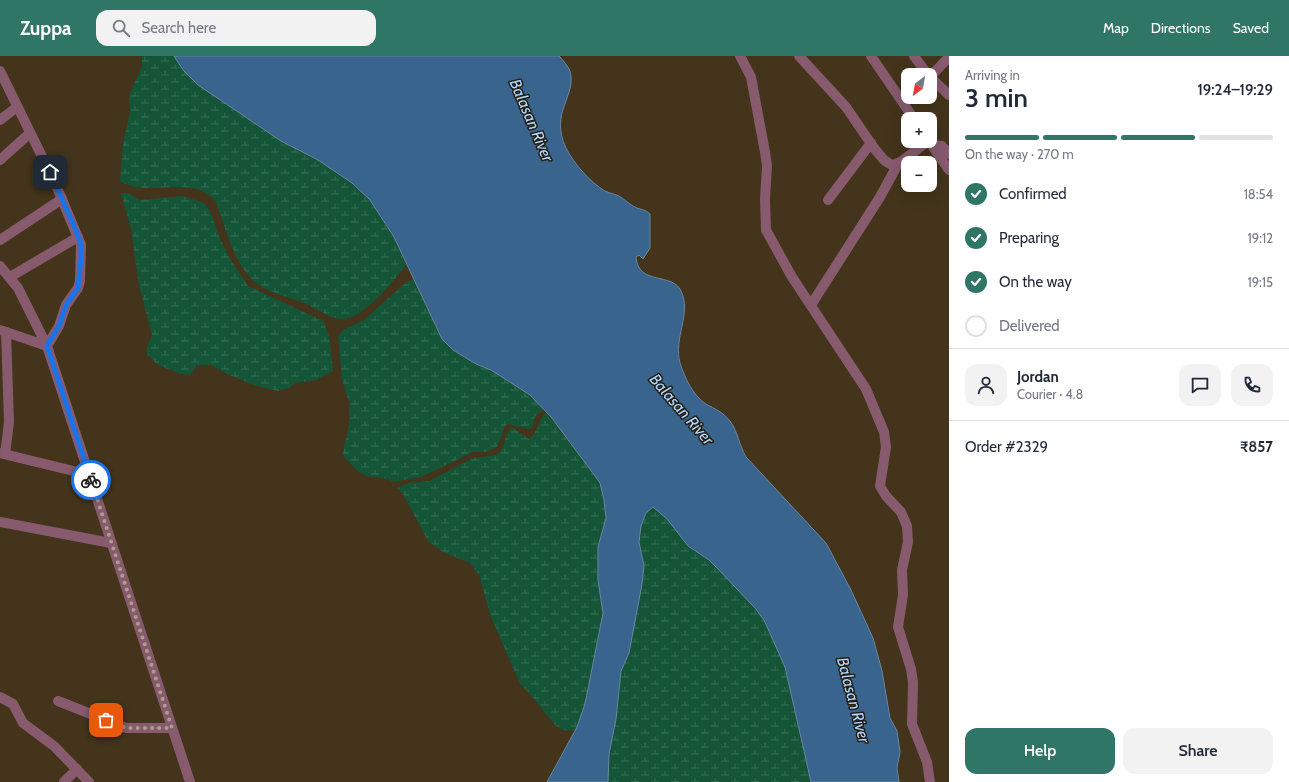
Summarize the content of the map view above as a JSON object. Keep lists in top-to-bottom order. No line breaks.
{"water":["Balasan River"],"north":"bottom left","page":{"header":"Zuppa","search":"Search here","nav":["Map","Directions","Saved"],"heading":["3 min","Arriving in","19:24–19:29"],"panel":["Jordan","Courier · 4.8","Order #2329","₹857"],"map_buttons":["+","−"],"bar":"On the way · 270 m","list":[["Confirmed","18:54"],["Preparing","19:12"],["On the way","19:15"],"Delivered"],"buttons":["Help","Share"]}}
